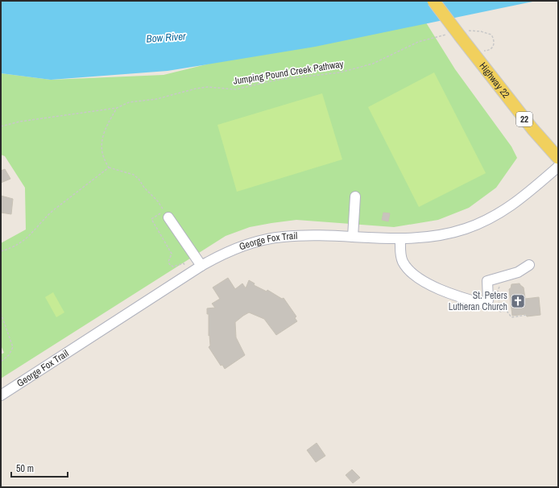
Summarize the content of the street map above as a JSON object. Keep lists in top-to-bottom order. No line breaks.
{"streets":{"main road":["Highway 22","22"],"street":["George Fox Trail"],"path":["Jumping Pound Creek Pathway"]},"water":["Bow River"],"places":{"church":["St. Peters Lutheran Church"]},"scale_bar":"50 m"}
